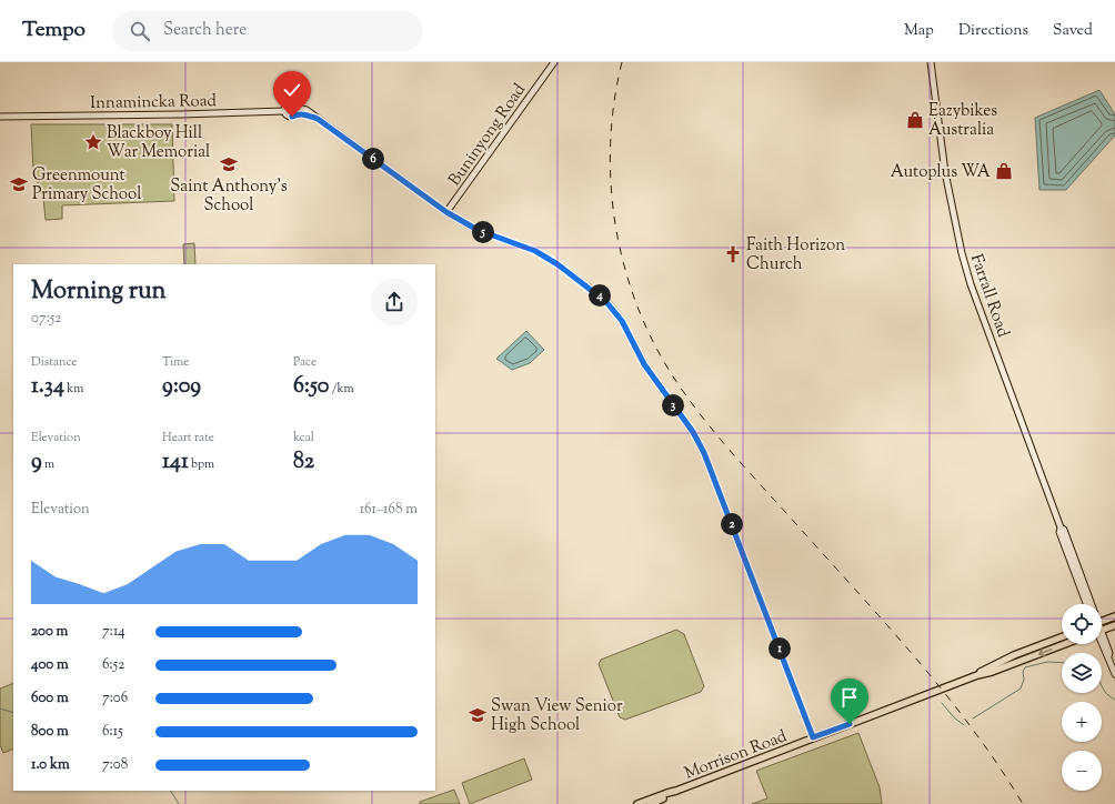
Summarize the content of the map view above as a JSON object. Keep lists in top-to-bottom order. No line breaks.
{"streets":{"main road":["Innamincka Road","Buninyong Road","Farrall Road","Morrison Road"]},"places":{"shop":["Eazybikes Australia","Autoplus WA"],"place":["Blackboy Hill War Memorial"],"school or university":["Saint Anthony's School","Greenmount Primary School","Swan View Senior High School"],"church":["Faith Horizon Church"]},"page":{"header":"Tempo","search":"Search here","nav":["Map","Directions","Saved"],"pins":["6","5","4","3","2","1"],"heading":["Morning run","07:52"],"stats":[["Distance","1.34 km"],["Time","9:09"],["Pace","6:50 /km"],["Elevation","9 m"],["Heart rate","141 bpm"],["kcal","82"]],"chart":["Elevation","161–168 m"],"map_buttons":["+","−"],"list":[{"name":"200 m","note":"7:14"},{"name":"400 m","note":"6:52"},{"name":"600 m","note":"7:06"},{"name":"800 m","note":"6:15"},{"name":"1.0 km","note":"7:08"}]}}
